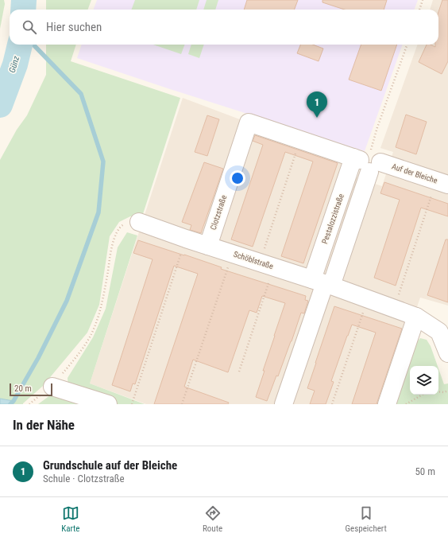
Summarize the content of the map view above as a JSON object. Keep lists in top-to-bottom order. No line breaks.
{"streets":{"street":["Auf der Bleiche","Clotzstraße","Pestalozzistraße","Schöblstraße"]},"crossings":[["Auf der Bleiche","Clotzstraße"],["Auf der Bleiche","Pestalozzistraße"],["Clotzstraße","Pestalozzistraße"],["Clotzstraße","Schöblstraße"],["Pestalozzistraße","Schöblstraße"]],"water":["Günz"],"scale_bar":"20 m","page":{"search":"Hier suchen","pins":"1","scale":"20 m","heading":"In der Nähe","list":[{"mark":"1","name":"Grundschule auf der Bleiche","note":"Schule · Clotzstraße","value":"50 m"}],"nav":["Karte","Route","Gespeichert"]}}
